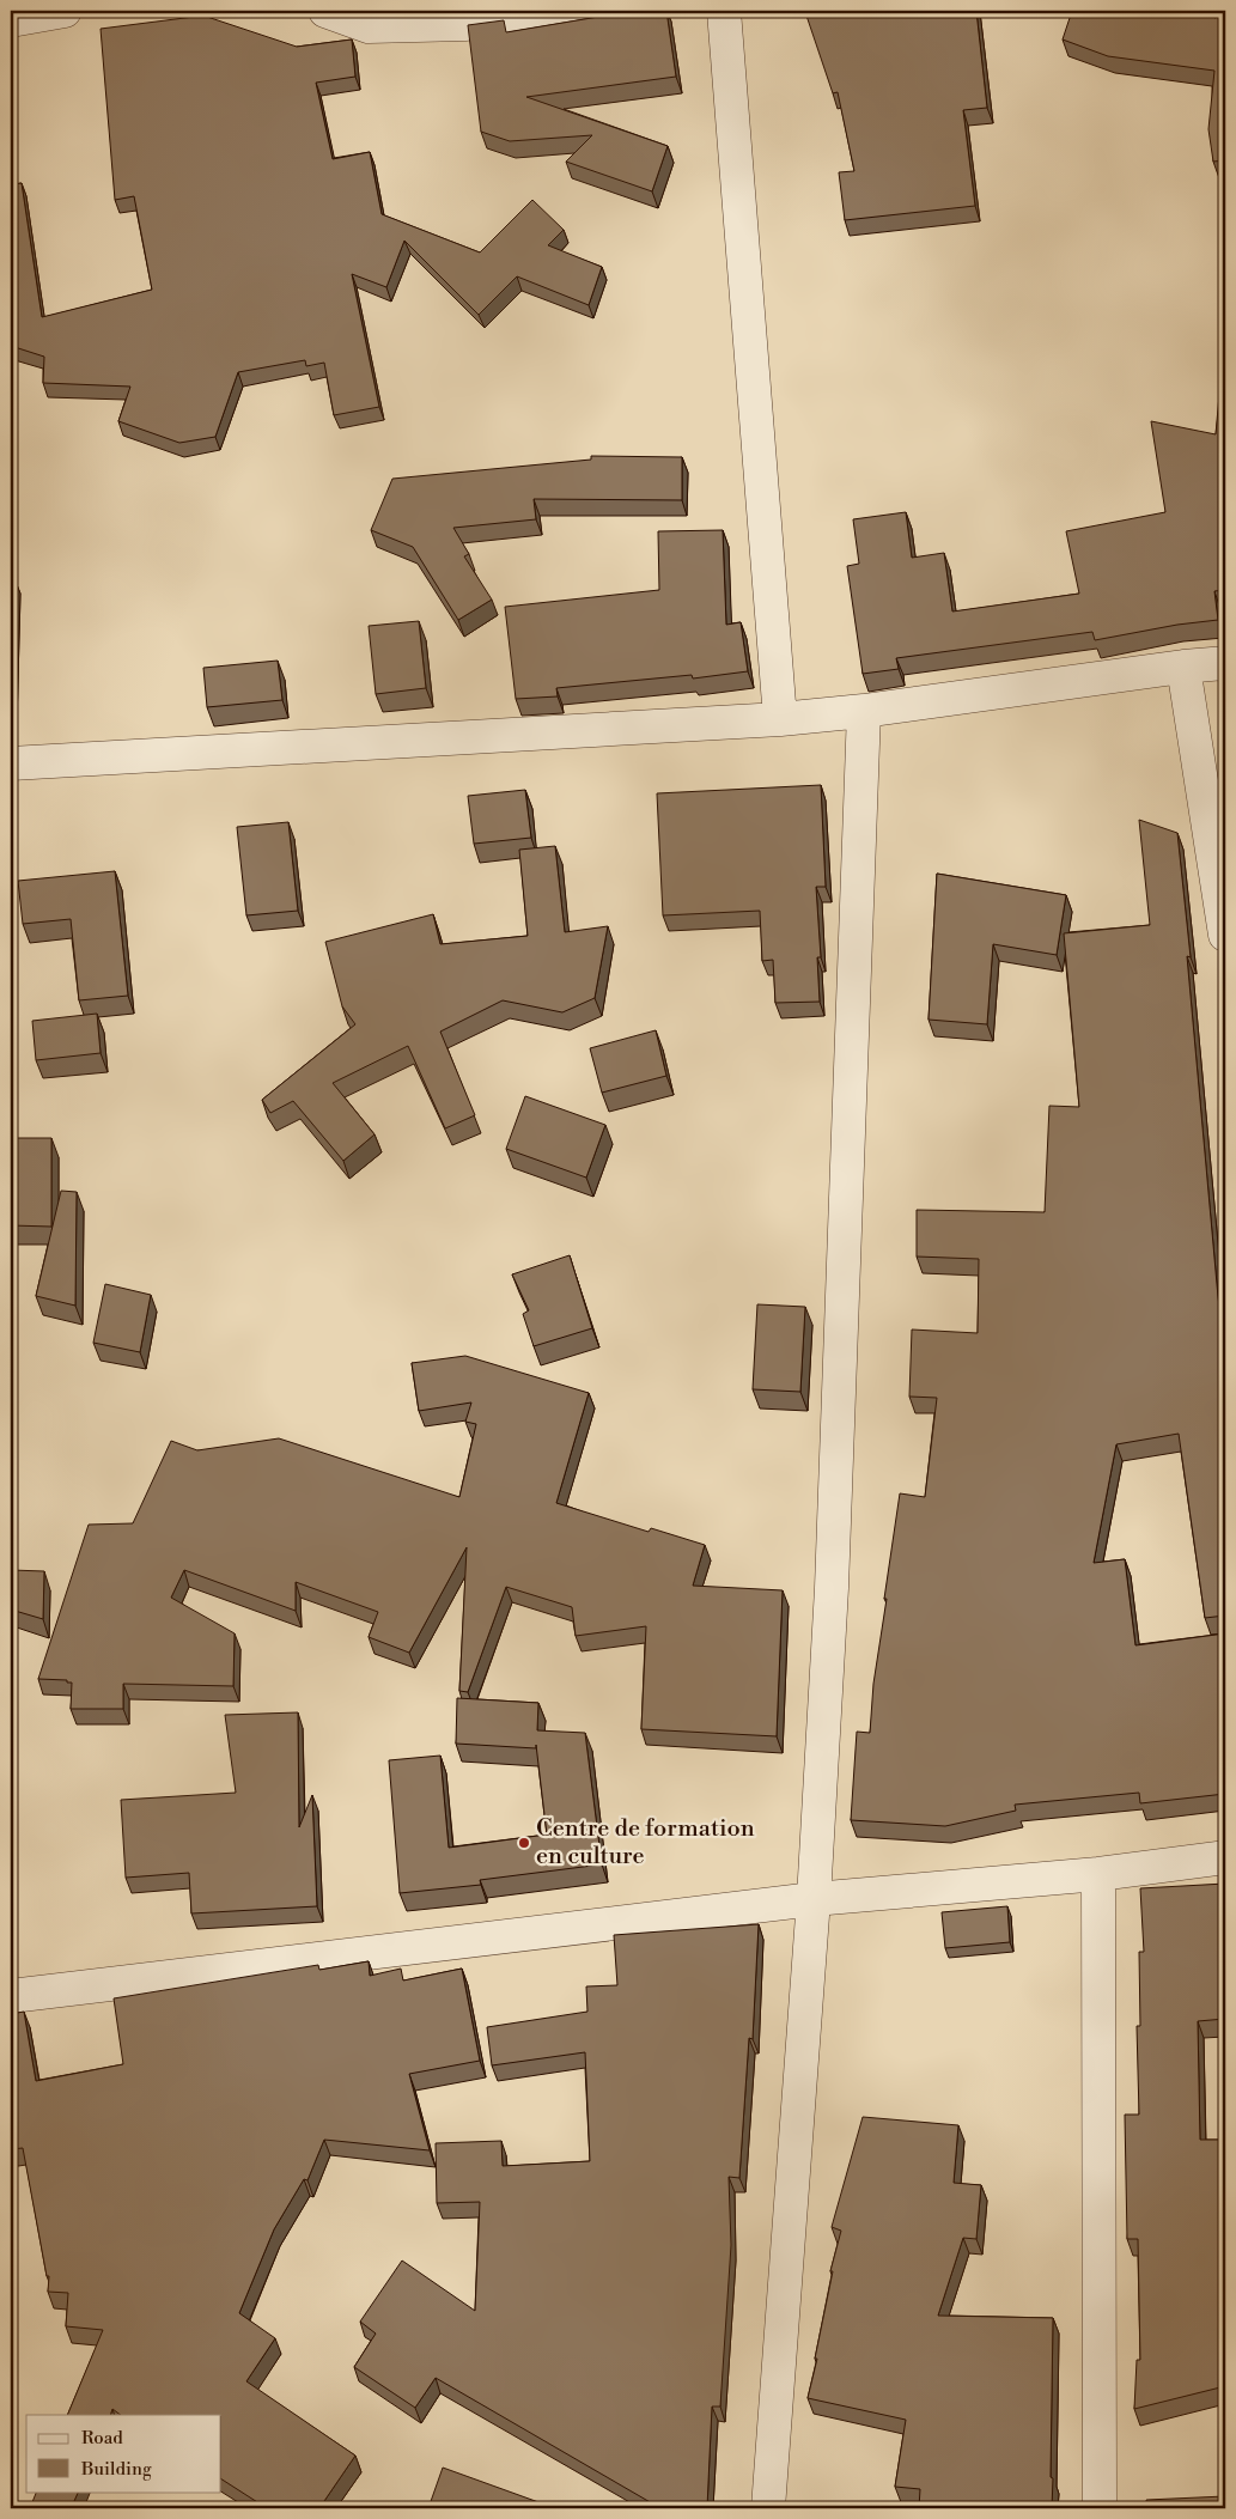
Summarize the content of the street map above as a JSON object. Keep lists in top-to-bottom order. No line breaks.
{"places":["Centre de formation en culture"],"legend":["Road","Building"]}
